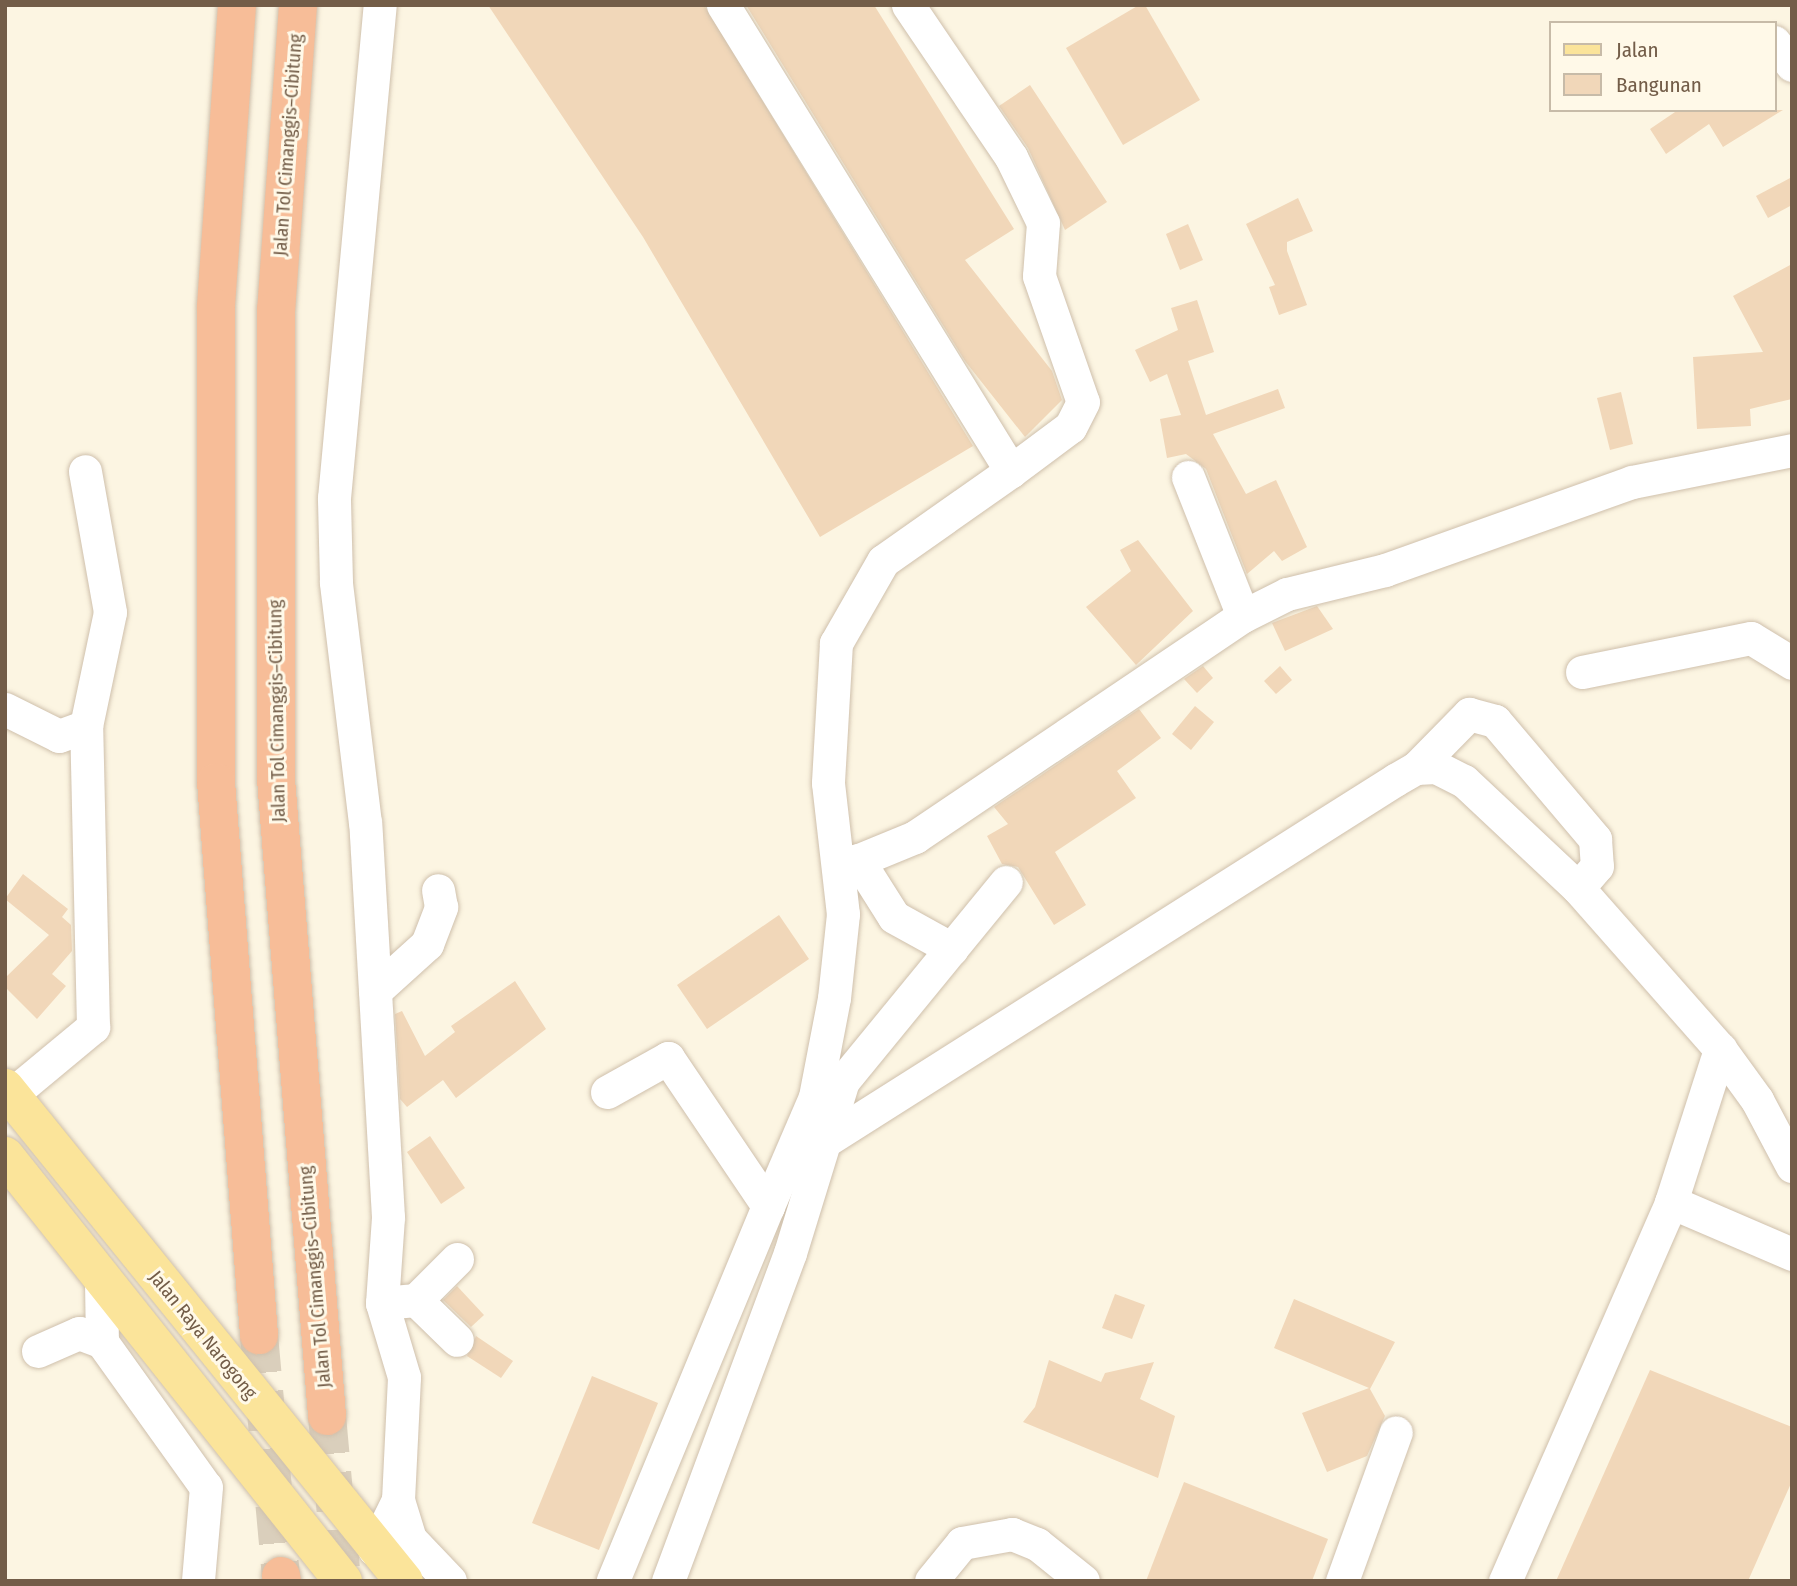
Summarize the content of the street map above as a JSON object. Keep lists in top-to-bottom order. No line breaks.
{"streets":{"highway":["Jalan Tol Cimanggis–Cibitung"],"main road":["Jalan Raya Narogong"]},"legend":["Jalan","Bangunan"]}
